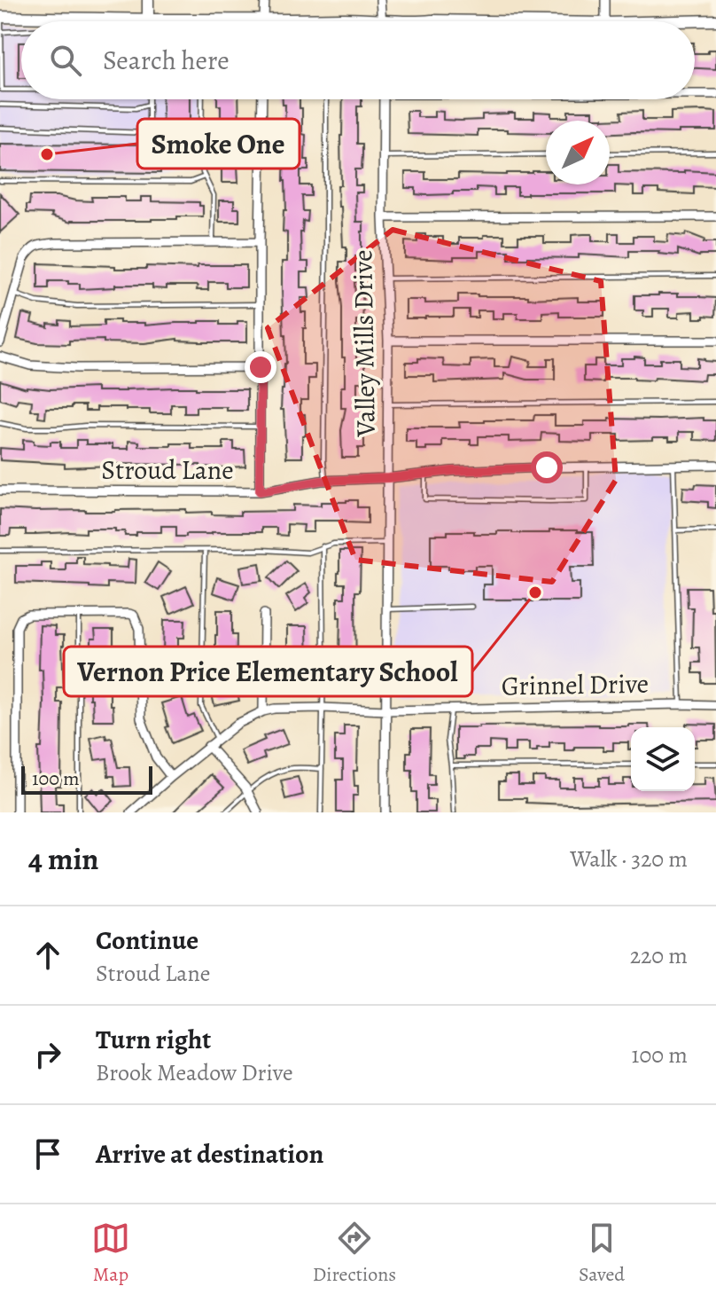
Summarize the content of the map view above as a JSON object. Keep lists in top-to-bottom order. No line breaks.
{"streets":{"street":["Valley Mills Drive","Stroud Lane","Grinnel Drive"]},"crossings":[["Valley Mills Drive","Stroud Lane"],["Valley Mills Drive","Grinnel Drive"]],"places":["Smoke One","Vernon Price Elementary School"],"scale_bar":"100 m","north":"top right","page":{"search":"Search here","scale":"100 m","heading":["4 min","Walk · 320 m"],"list":[["Continue","Stroud Lane","220 m"],["Turn right","Brook Meadow Drive","100 m"],"Arrive at destination"],"nav":["Map","Directions","Saved"]}}
